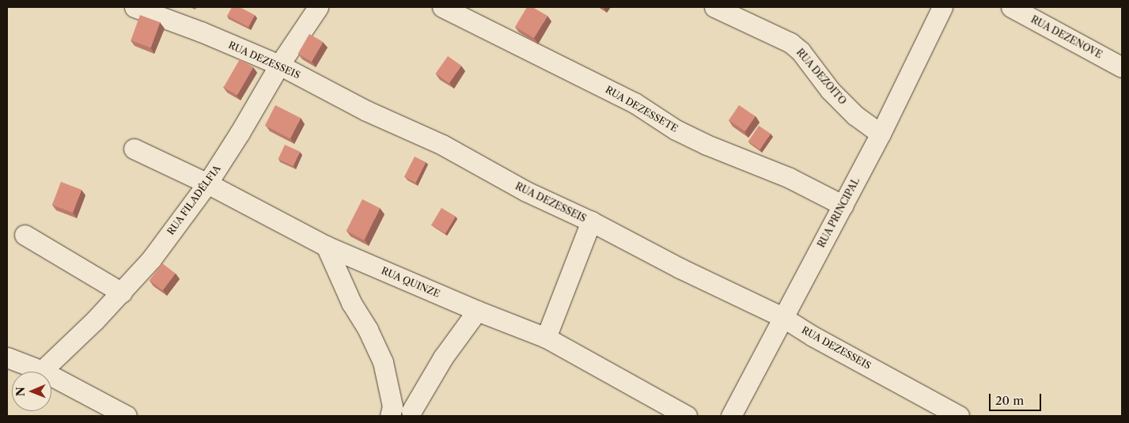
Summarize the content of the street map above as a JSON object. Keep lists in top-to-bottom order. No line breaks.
{"streets":{"street":["RUA DEZENOVE","RUA DEZESSEIS","RUA DEZOITO","RUA DEZESSETE","RUA FILADÉLFIA","RUA PRINCIPAL","RUA QUINZE"]},"crossings":[["RUA DEZESSEIS","RUA FILADÉLFIA"],["RUA DEZESSEIS","RUA PRINCIPAL"],["RUA DEZOITO","RUA PRINCIPAL"],["RUA DEZESSETE","RUA PRINCIPAL"],["RUA FILADÉLFIA","RUA QUINZE"]],"scale_bar":"20 m","north":"left"}
